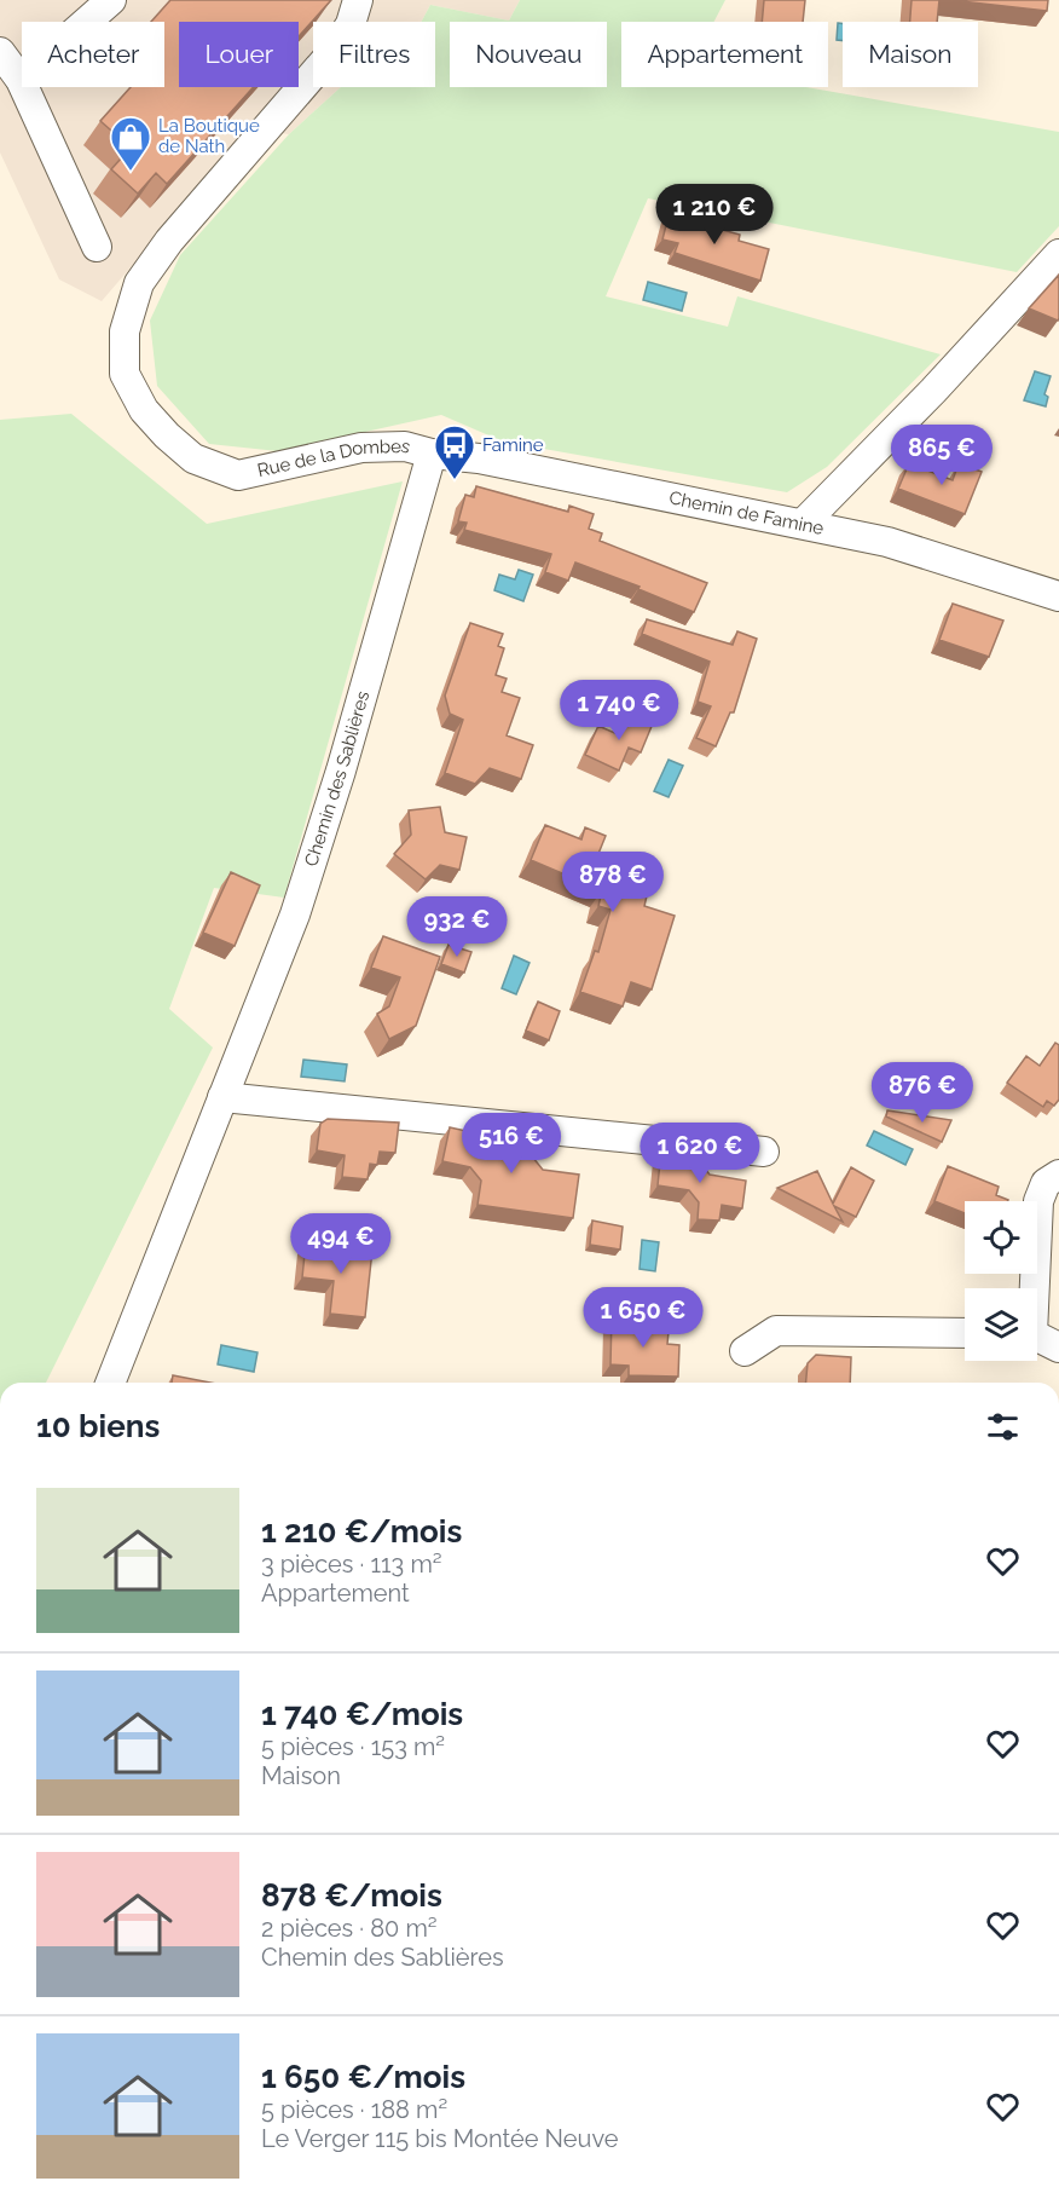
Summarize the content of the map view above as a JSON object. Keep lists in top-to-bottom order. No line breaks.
{"streets":{"street":["Rue de la Dombes","Chemin de Famine","Chemin des Sablières"]},"crossings":[["Rue de la Dombes","Chemin de Famine"],["Rue de la Dombes","Chemin des Sablières"],["Chemin de Famine","Chemin des Sablières"]],"places":{"shop":["La Boutique de Nath"],"bus stop":["Famine"]},"page":{"chip":["Acheter","Louer","Filtres","Nouveau","Appartement","Maison"],"price":["1 210 €","865 €","1 740 €","878 €","932 €","876 €","516 €","1 620 €","494 €","1 650 €"],"heading":"10 biens","list":[{"name":"1 210 €/mois","note":"3 pièces · 113 m² · Appartement"},{"name":"1 740 €/mois","note":"5 pièces · 153 m² · Maison"},{"name":"878 €/mois","note":"2 pièces · 80 m² · Chemin des Sablières"},{"name":"1 650 €/mois","note":"5 pièces · 188 m² · Le Verger 115 bis Montée Neuve"}]}}
